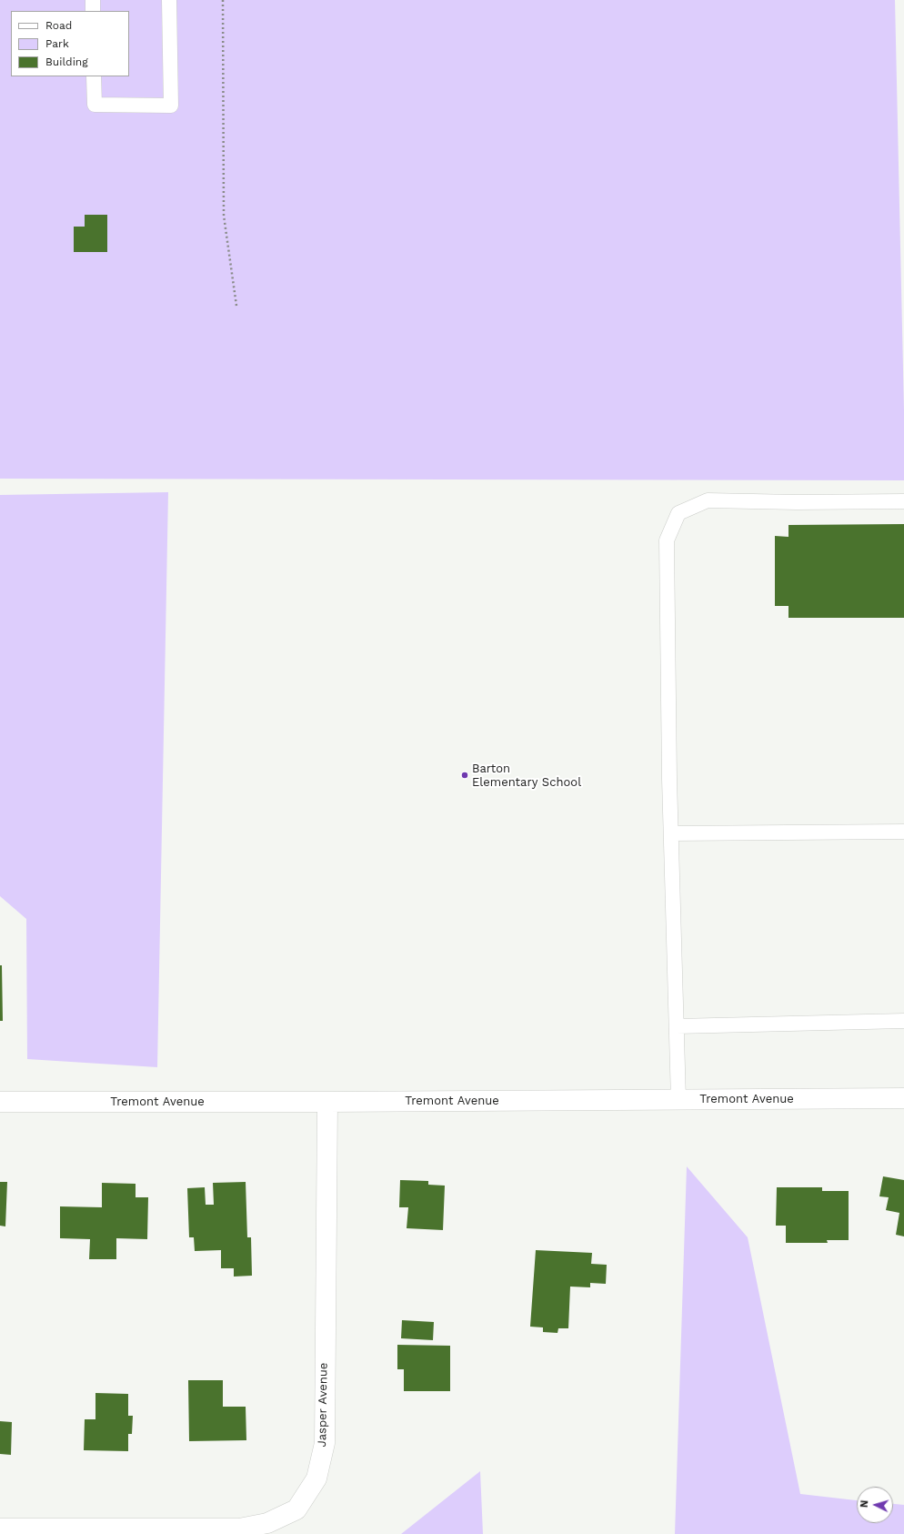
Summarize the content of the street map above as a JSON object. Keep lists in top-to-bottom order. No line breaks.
{"streets":{"street":["Tremont Avenue","Jasper Avenue"]},"crossings":[["Tremont Avenue","Jasper Avenue"]],"places":["Barton Elementary School"],"legend":["Road","Park","Building"],"north":"left"}
